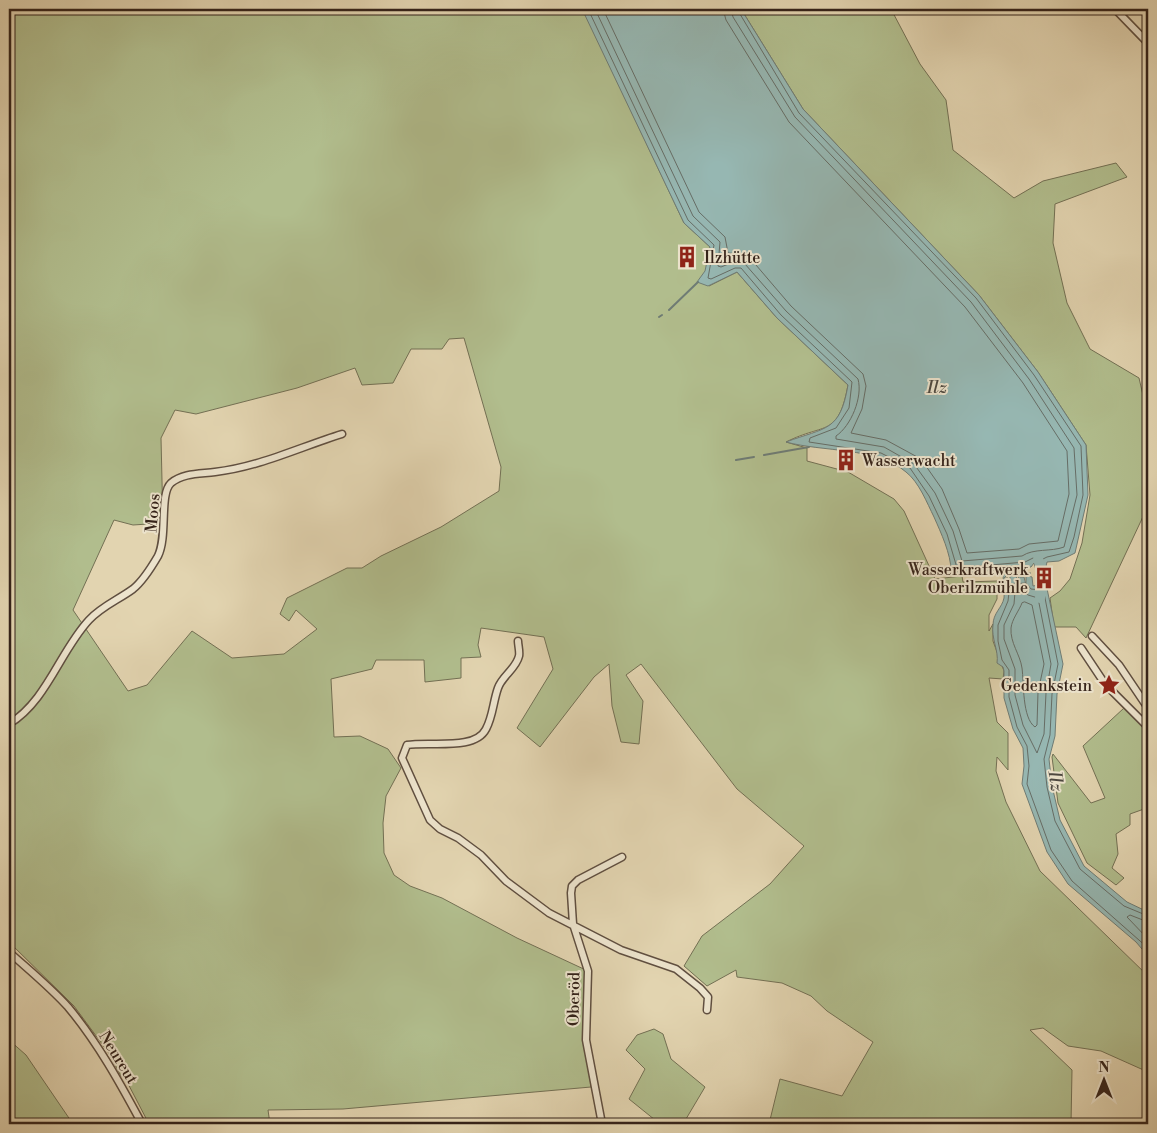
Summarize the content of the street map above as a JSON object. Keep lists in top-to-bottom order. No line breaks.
{"streets":{"street":["Moos","Oberöd","Neureut"]},"water":["Ilz"],"places":{"building":["Ilzhütte","Wasserwacht","Wasserkraftwerk Oberilzmühle"],"place":["Gedenkstein"]},"north":"top"}
